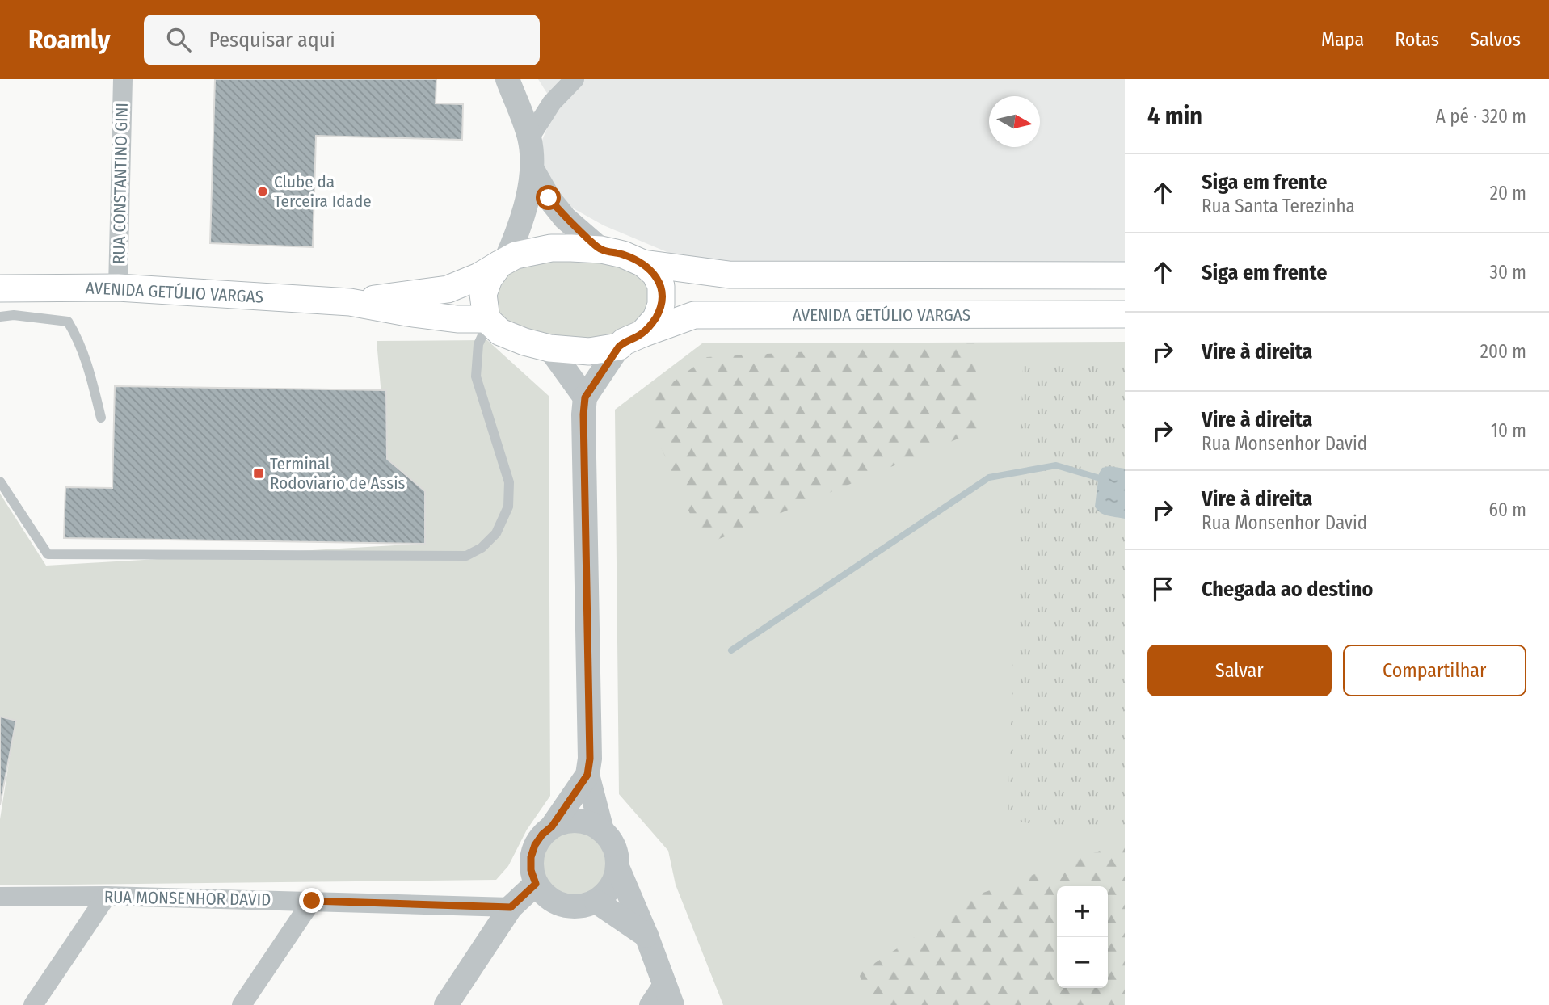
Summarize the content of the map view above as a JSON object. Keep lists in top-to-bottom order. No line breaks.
{"streets":{"main road":["AVENIDA GETÚLIO VARGAS"],"street":["RUA CONSTANTINO GINI","RUA MONSENHOR DAVID"]},"crossings":[["RUA CONSTANTINO GINI","AVENIDA GETÚLIO VARGAS"]],"places":{"other":["Clube da Terceira Idade"],"transit":["Terminal Rodoviario de Assis"]},"north":"right","page":{"header":"Roamly","search":"Pesquisar aqui","nav":["Mapa","Rotas","Salvos"],"heading":["4 min","A pé · 320 m"],"list":[["Siga em frente","Rua Santa Terezinha","20 m"],["Siga em frente","30 m"],["Vire à direita","200 m"],["Vire à direita","Rua Monsenhor David","10 m"],["Vire à direita","Rua Monsenhor David","60 m"],"Chegada ao destino"],"buttons":["Salvar","Compartilhar"],"map_buttons":["+","−"]}}
